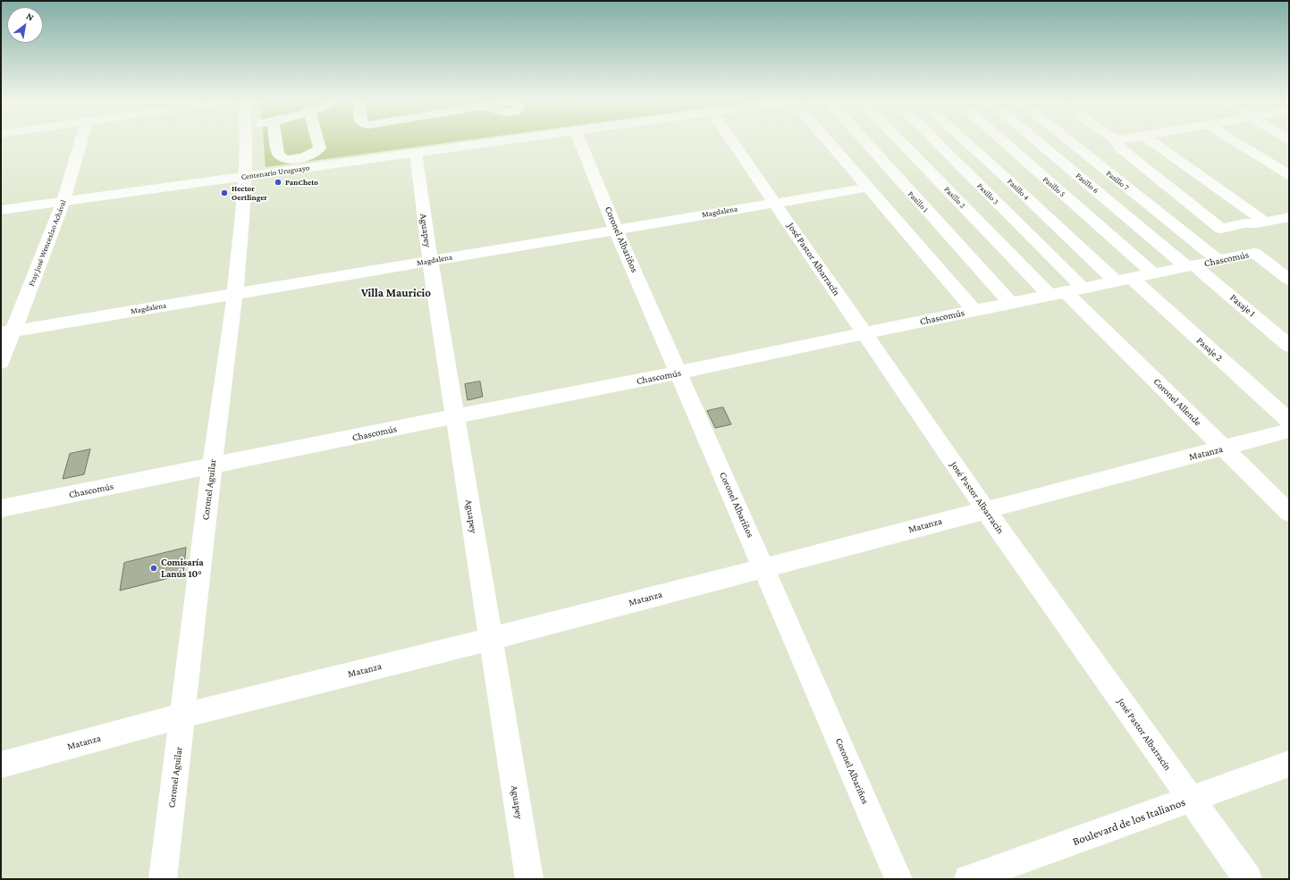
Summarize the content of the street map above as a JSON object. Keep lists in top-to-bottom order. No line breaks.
{"streets":{"street":["Centenario Uruguayo","Pasillo 7","Pasillo 6","Pasillo 5","Pasillo 4","Pasillo 3","Pasillo 2","Pasillo 1","Magdalena","Aguapey","Coronel Albariños","Fray José Wenceslao Achával","José Pastor Albarracín","Chascomús","Pasaje 1","Pasaje 2","Coronel Allende","Matanza","Coronel Aguilar","Boulevard de los Italianos"]},"crossings":[["Centenario Uruguayo","Aguapey"],["Centenario Uruguayo","Fray José Wenceslao Achával"],["Centenario Uruguayo","Coronel Aguilar"],["Pasillo 7","Magdalena"],["Pasillo 7","Chascomús"],["Pasillo 6","Magdalena"],["Pasillo 6","Chascomús"],["Pasillo 6","Pasaje 1"],["Pasillo 5","Magdalena"],["Pasillo 5","Chascomús"],["Pasillo 4","Magdalena"],["Pasillo 4","Chascomús"],["Pasillo 4","Pasaje 2"],["Pasillo 3","Pasillo 2"],["Pasillo 3","Magdalena"],["Pasillo 3","Chascomús"],["Pasillo 3","Coronel Allende"],["Pasillo 2","Pasillo 1"],["Pasillo 2","Magdalena"],["Pasillo 2","Chascomús"],["Pasillo 2","Coronel Allende"],["Pasillo 1","Magdalena"],["Pasillo 1","Chascomús"],["Magdalena","Aguapey"],["Magdalena","Coronel Albariños"],["Magdalena","Fray José Wenceslao Achával"],["Magdalena","José Pastor Albarracín"],["Magdalena","Coronel Aguilar"],["Aguapey","Chascomús"],["Aguapey","Matanza"],["Coronel Albariños","Chascomús"],["Coronel Albariños","Matanza"],["José Pastor Albarracín","Chascomús"],["José Pastor Albarracín","Matanza"],["José Pastor Albarracín","Boulevard de los Italianos"],["Chascomús","Pasaje 1"],["Chascomús","Pasaje 2"],["Chascomús","Coronel Allende"],["Chascomús","Coronel Aguilar"],["Coronel Allende","Matanza"],["Matanza","Coronel Aguilar"]],"districts":["Villa Mauricio"],"places":["PanCheto","Hector Oertlinger","Comisaría Lanús 10°"],"north":"top right"}
